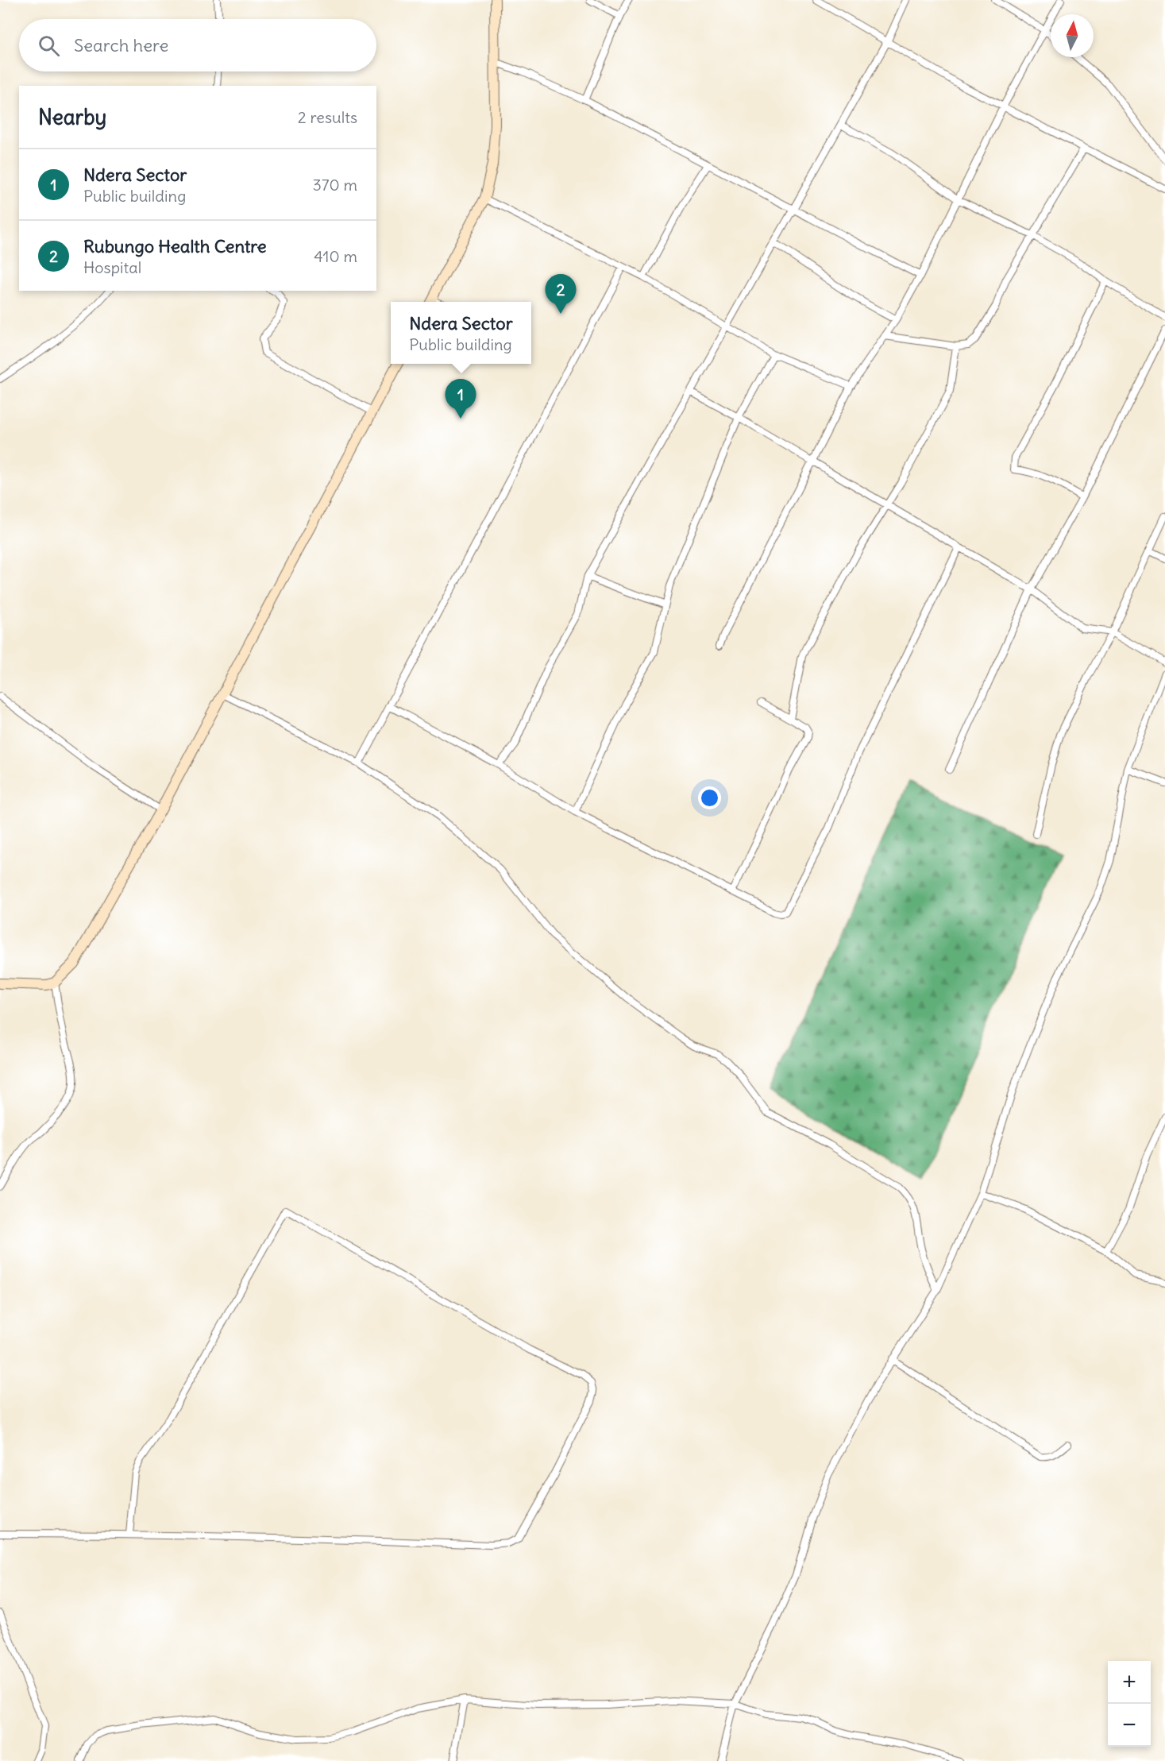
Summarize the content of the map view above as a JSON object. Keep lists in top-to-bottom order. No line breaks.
{"north":"top","page":{"search":"Search here","heading":["Nearby","2 results"],"list":[{"mark":"1","name":"Ndera Sector","note":"Public building","value":"370 m"},{"mark":"2","name":"Rubungo Health Centre","note":"Hospital","value":"410 m"}],"pins":["2","1"],"popup":["Ndera Sector","Public building"],"map_buttons":["+","−"]}}
